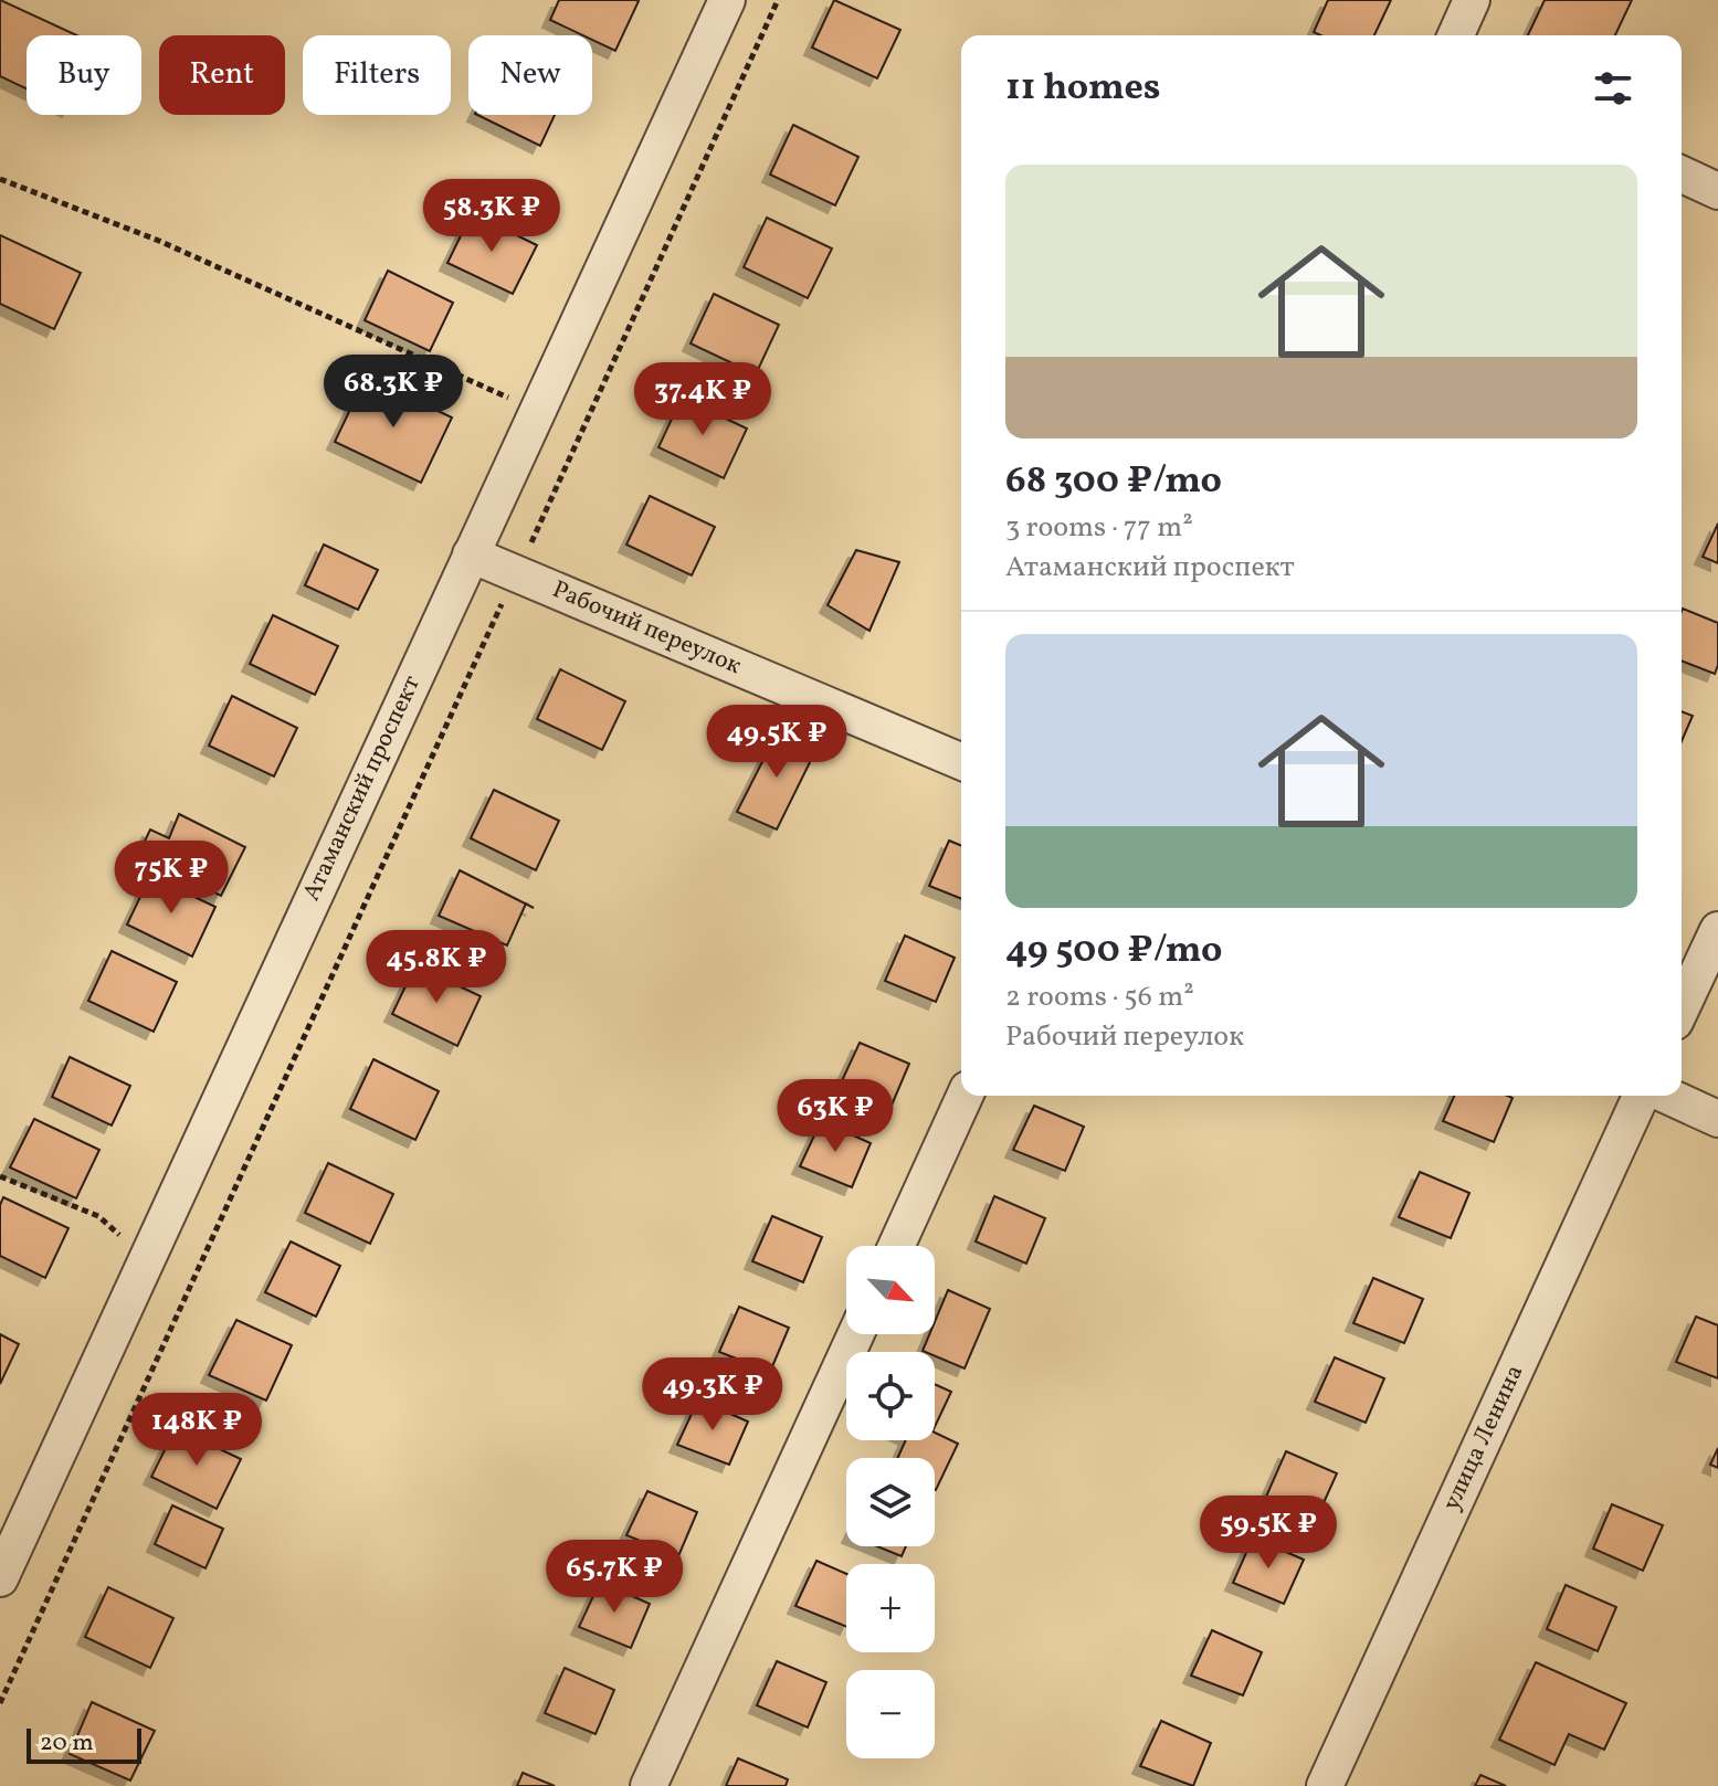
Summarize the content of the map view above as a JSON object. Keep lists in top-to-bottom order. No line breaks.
{"streets":{"street":["Рабочий переулок","Атаманский проспект","улица Ленина"]},"crossings":[["Рабочий переулок","Атаманский проспект"]],"scale_bar":"20 m","north":"bottom right","page":{"chip":["Buy","Rent","Filters","New"],"heading":"11 homes","list":[{"name":"68 300 ₽/mo","note":"3 rooms · 77 m² · Атаманский проспект"},{"name":"49 500 ₽/mo","note":"2 rooms · 56 m² · Рабочий переулок"}],"price":["58.3K ₽","68.3K ₽","37.4K ₽","49.5K ₽","75K ₽","45.8K ₽","63K ₽","49.3K ₽","148K ₽","59.5K ₽","65.7K ₽"],"map_buttons":["+","−"],"scale":"20 m"}}
